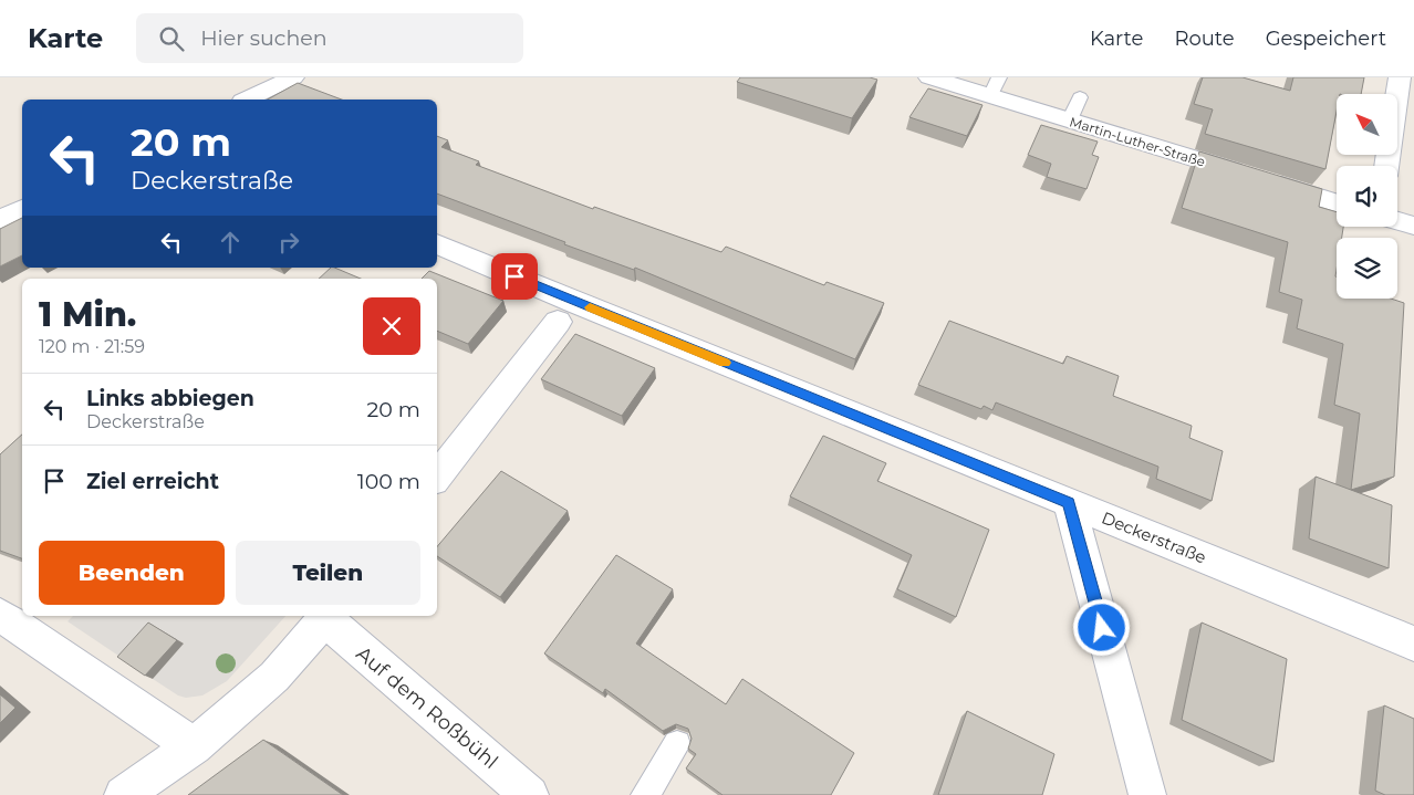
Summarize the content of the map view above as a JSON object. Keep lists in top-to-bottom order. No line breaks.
{"streets":{"street":["Martin-Luther-Straße","Deckerstraße","Auf dem Roßbühl"]},"north":"top left","page":{"header":"Karte","search":"Hier suchen","nav":["Karte","Route","Gespeichert"],"turn":["20 m","Deckerstraße"],"heading":["1 Min.","120 m · 21:59"],"list":[{"name":"Links abbiegen","note":"Deckerstraße","value":"20 m"},{"name":"Ziel erreicht","value":"100 m"}],"buttons":["Beenden","Teilen"]}}
